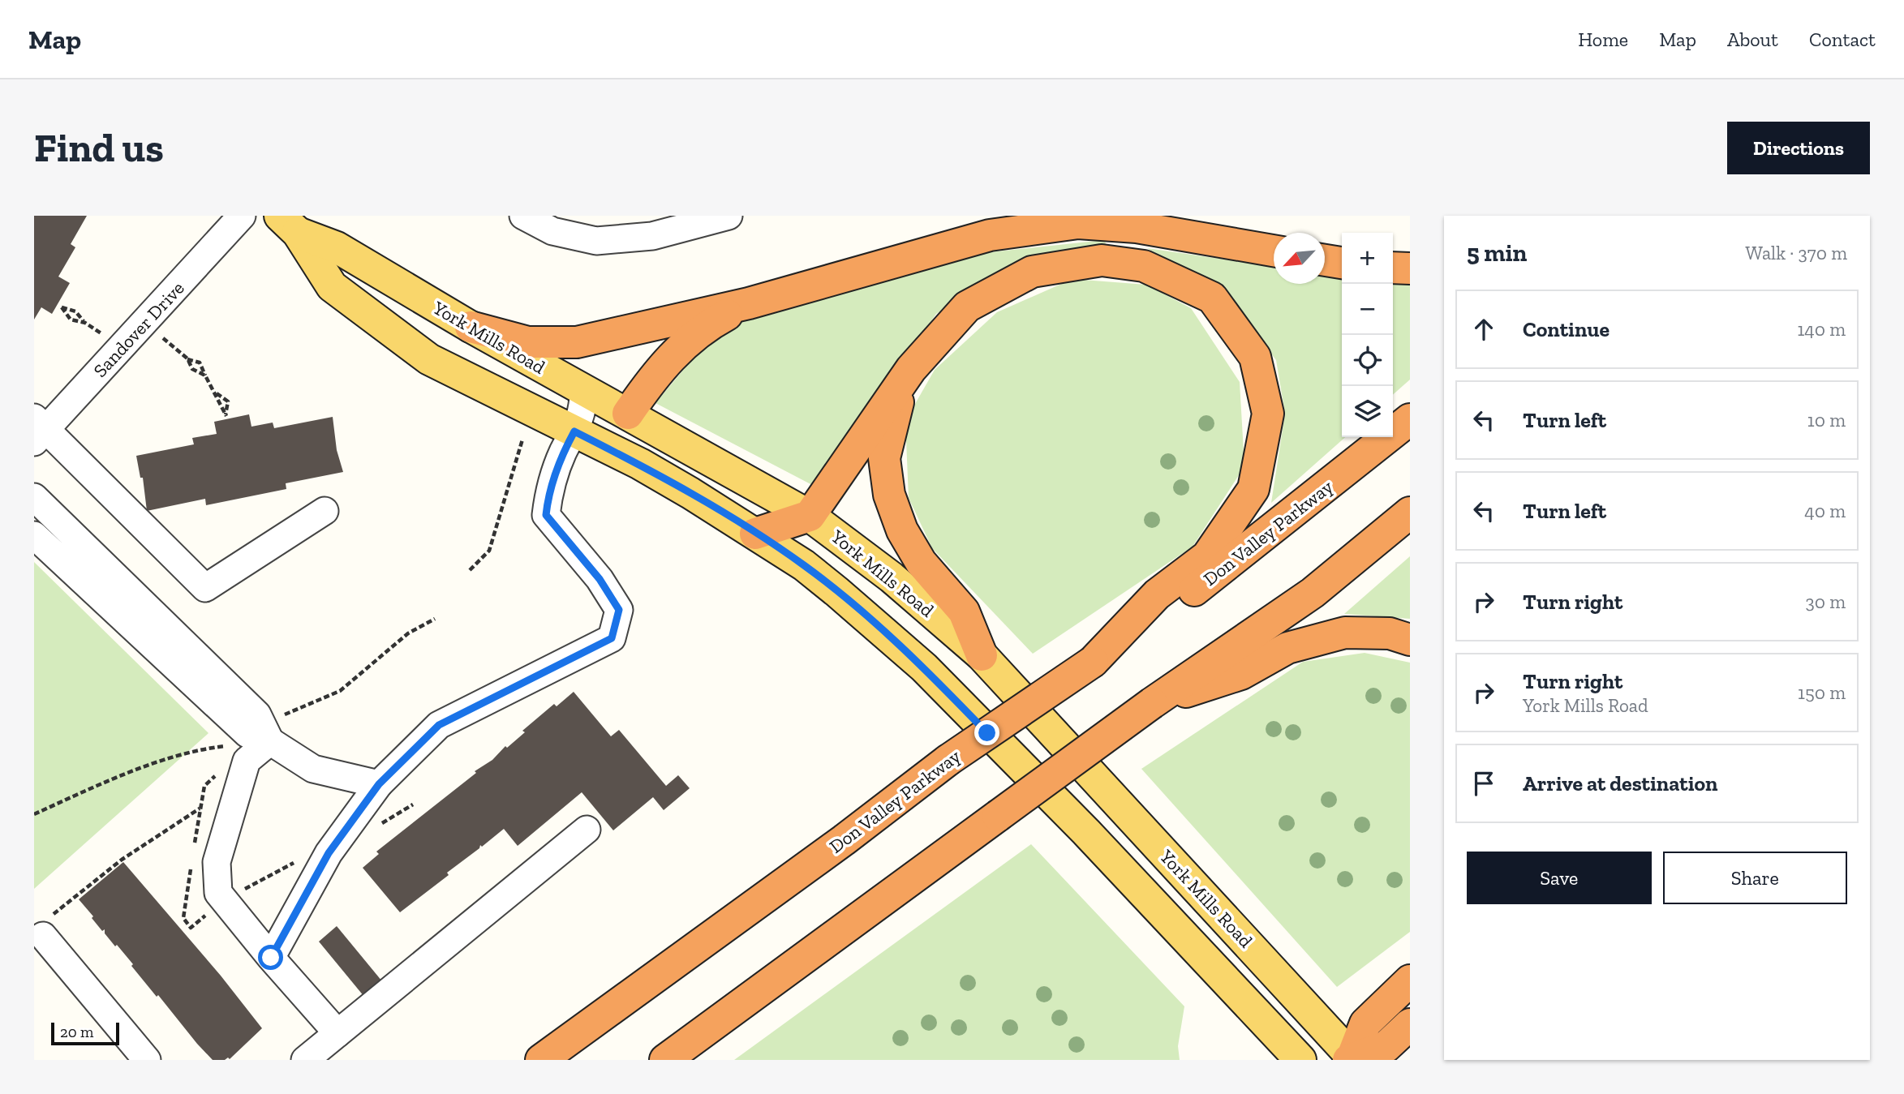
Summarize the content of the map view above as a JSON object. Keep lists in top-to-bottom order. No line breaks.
{"streets":{"highway":["Don Valley Parkway"],"main road":["York Mills Road"],"street":["Sandover Drive"]},"scale_bar":"20 m","north":"bottom left","page":{"header":"Map","nav":["Home","Map","About","Contact"],"buttons":["Directions",["Save","Share"]],"title":"Find us","heading":["5 min","Walk · 370 m"],"map_buttons":["+","−"],"list":[["Continue","140 m"],["Turn left","10 m"],["Turn left","40 m"],["Turn right","30 m"],["Turn right","York Mills Road","150 m"],"Arrive at destination"],"scale":"20 m"}}
